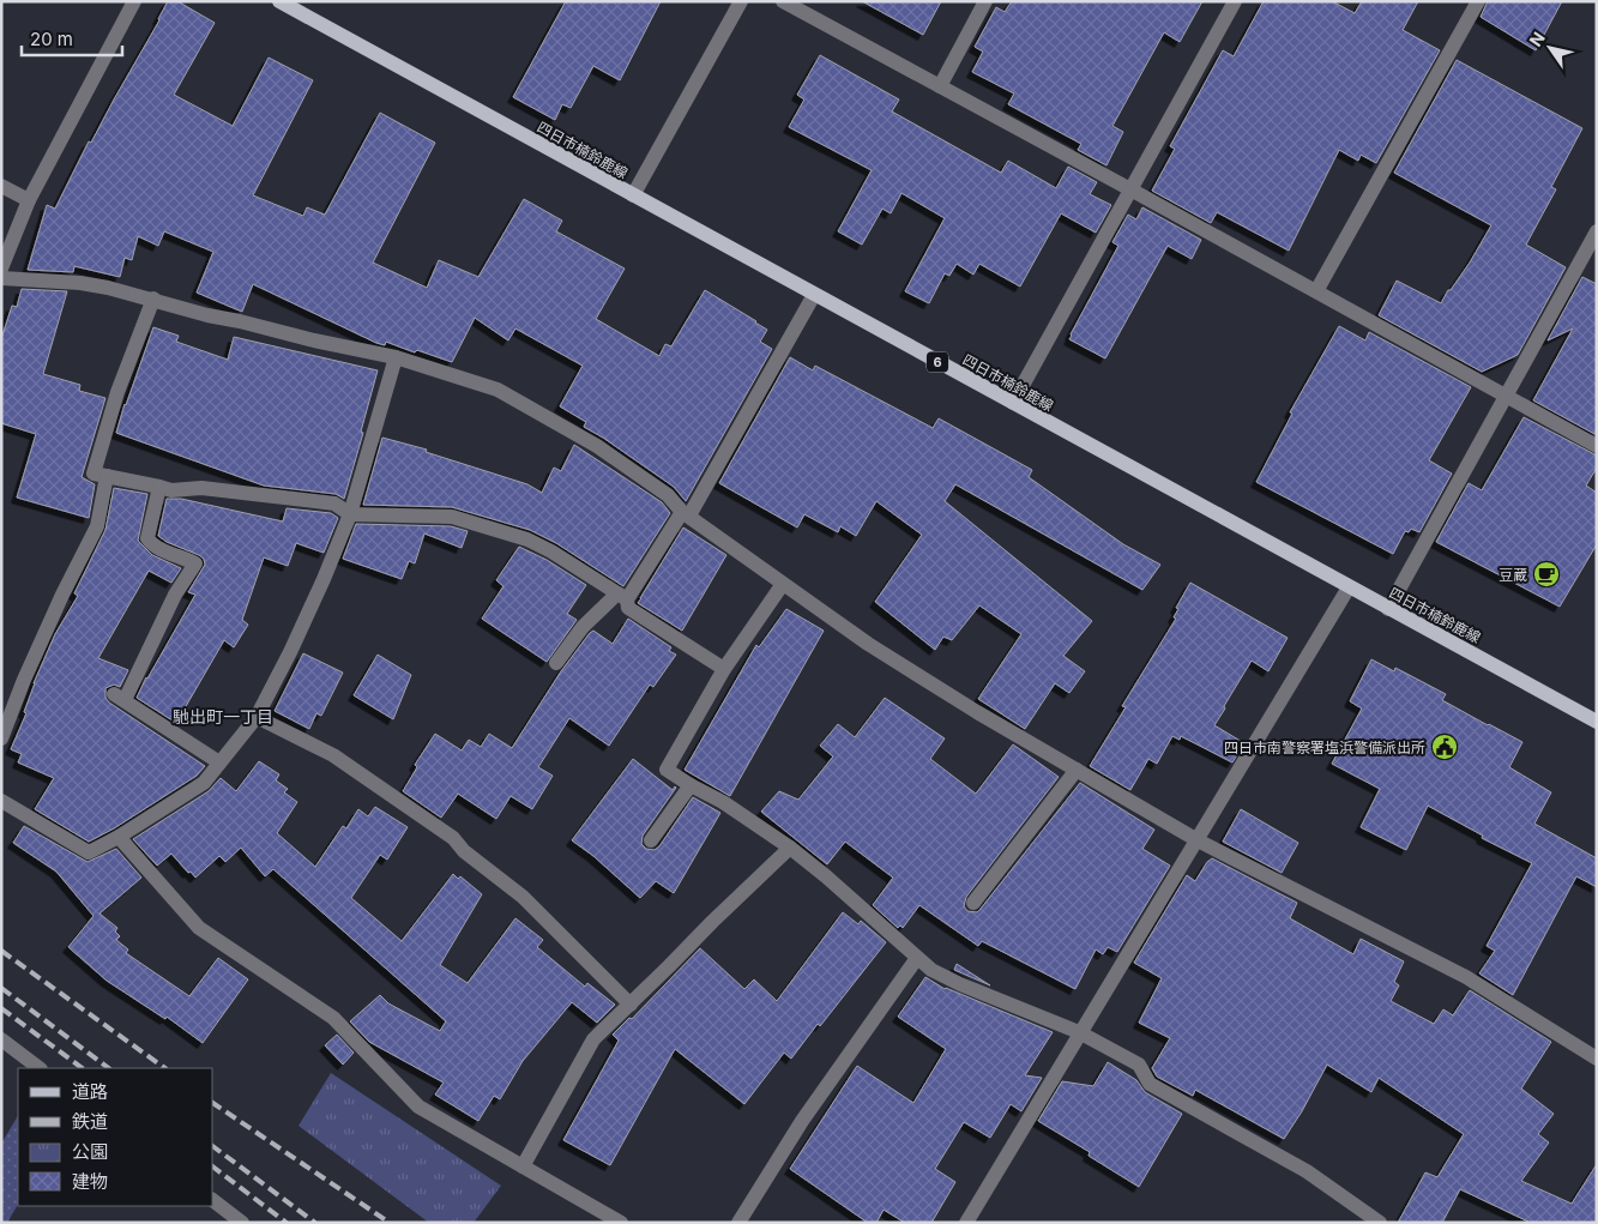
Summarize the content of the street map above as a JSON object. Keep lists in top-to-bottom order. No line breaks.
{"streets":{"main road":["四日市楠鈴鹿線","6"]},"districts":["馳出町一丁目"],"places":{"cafe":["豆蔵"],"public building":["四日市南警察署塩浜警備派出所"]},"legend":["道路","鉄道","公園","建物"],"scale_bar":"20 m","north":"top left"}
